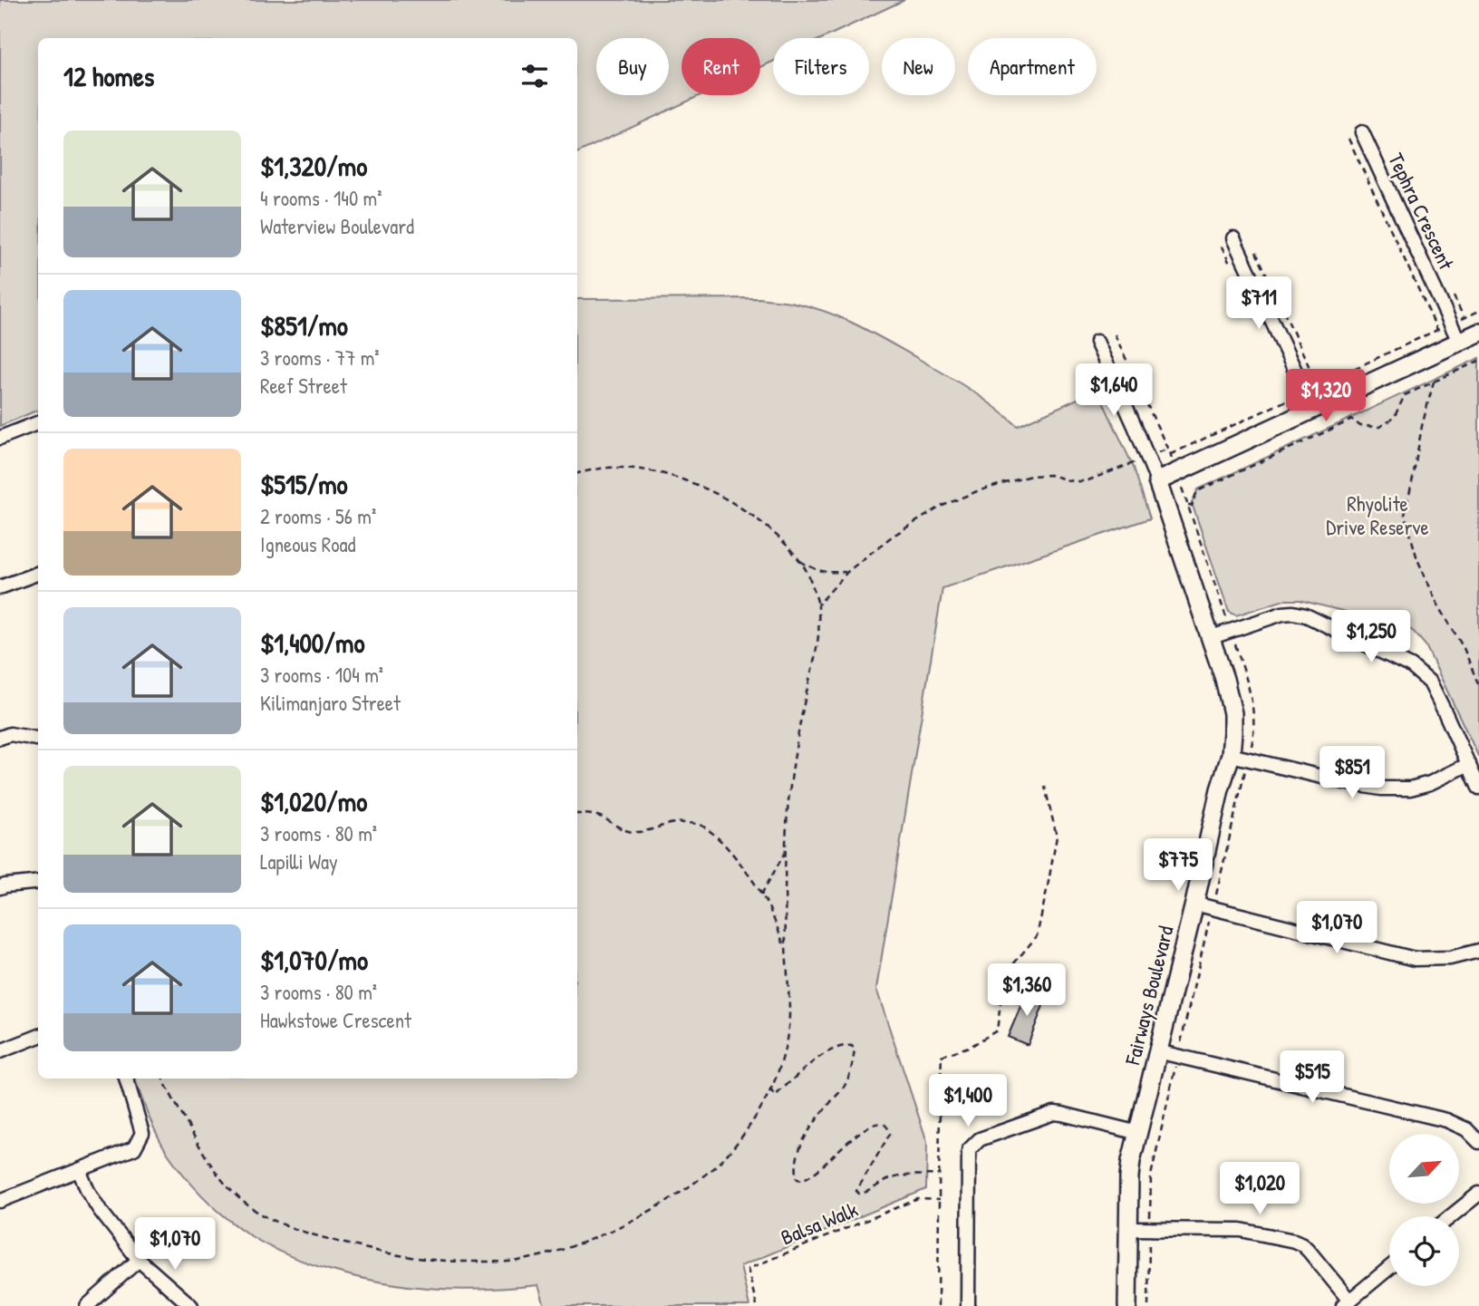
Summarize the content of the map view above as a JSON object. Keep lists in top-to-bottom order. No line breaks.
{"streets":{"street":["Tephra Crescent","Fairways Boulevard"],"path":["Balsa Walk"]},"parks":["Rhyolite Drive Reserve"],"north":"top right","page":{"chip":["Buy","Rent","Filters","New","Apartment"],"heading":"12 homes","list":[{"name":"$1,320/mo","note":"4 rooms · 140 m² · Waterview Boulevard"},{"name":"$851/mo","note":"3 rooms · 77 m² · Reef Street"},{"name":"$515/mo","note":"2 rooms · 56 m² · Igneous Road"},{"name":"$1,400/mo","note":"3 rooms · 104 m² · Kilimanjaro Street"},{"name":"$1,020/mo","note":"3 rooms · 80 m² · Lapilli Way"},{"name":"$1,070/mo","note":"3 rooms · 80 m² · Hawkstowe Crescent"}],"price":["$711","$1,640","$1,320","$1,250","$851","$775","$1,070","$1,360","$515","$1,400","$1,020","$1,070"]}}
